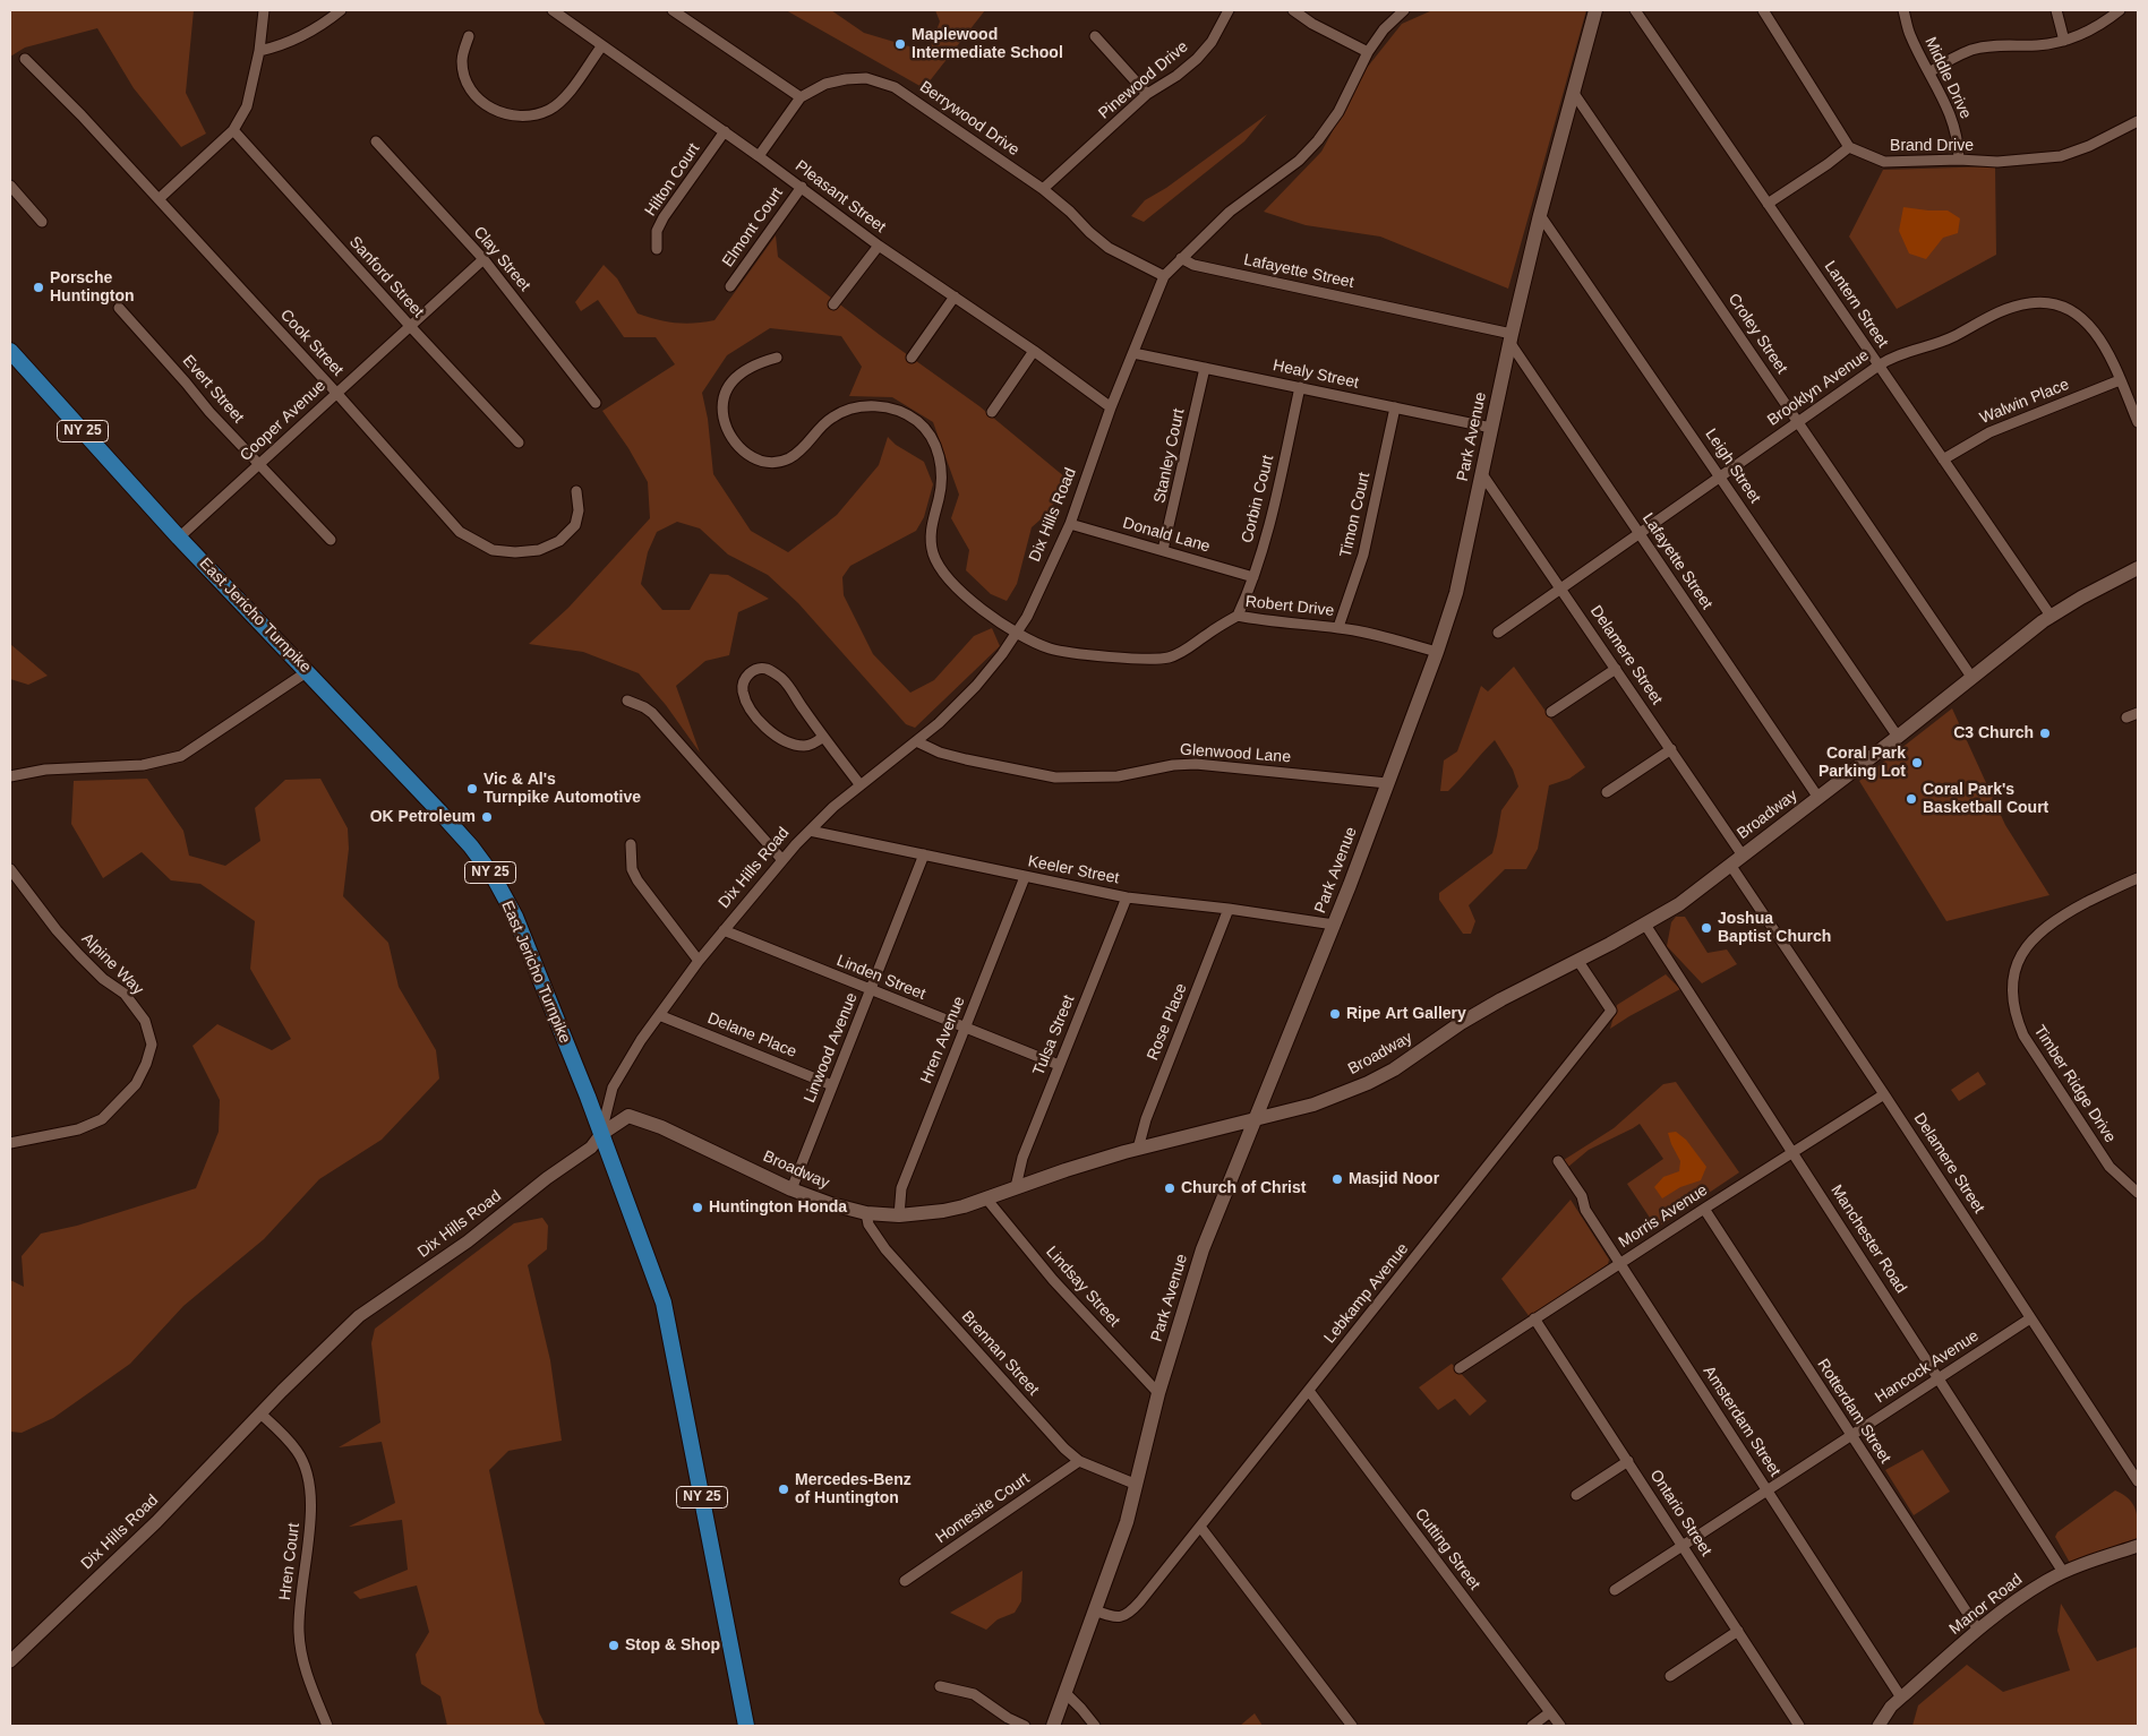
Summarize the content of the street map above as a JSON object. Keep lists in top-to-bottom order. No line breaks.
{"streets":{"main road":["NY 25","Park Avenue","East Jericho Turnpike","Broadway"],"street":["Middle Drive","Pinewood Drive","Berrywood Drive","Brand Drive","Hilton Court","Pleasant Street","Elmont Court","Clay Street","Lafayette Street","Sanford Street","Lantern Street","Croley Street","Cook Street","Healy Street","Brooklyn Avenue","Evert Street","Walwin Place","Cooper Avenue","Stanley Court","Leigh Street","Corbin Court","Dix Hills Road","Timon Court","Donald Lane","Robert Drive","Delamere Street","Glenwood Lane","Keeler Street","Alpine Way","Linden Street","Rose Place","Delane Place","Tulsa Street","Hren Avenue","Linwood Avenue","Timber Ridge Drive","Morris Avenue","Manchester Road","Lindsay Street","Lebkamp Avenue","Brennan Street","Hancock Avenue","Rotterdam Street","Amsterdam Street","Homesite Court","Ontario Street","Cutting Street","Hren Court","Manor Road"]},"crossings":[["Middle Drive","Brand Drive"],["Pinewood Drive","Berrywood Drive"],["Berrywood Drive","Pleasant Street"],["Berrywood Drive","Dix Hills Road"],["Hilton Court","Pleasant Street"],["Pleasant Street","Elmont Court"],["Pleasant Street","Dix Hills Road"],["Clay Street","Cooper Avenue"],["Lafayette Street","Brooklyn Avenue"],["Lafayette Street","Park Avenue"],["Lafayette Street","Dix Hills Road"],["Lafayette Street","Broadway"],["Sanford Street","Cooper Avenue"],["Lantern Street","Brooklyn Avenue"],["Lantern Street","Walwin Place"],["Lantern Street","Broadway"],["Croley Street","Brooklyn Avenue"],["Croley Street","Park Avenue"],["Croley Street","Broadway"],["Cook Street","Cooper Avenue"],["Healy Street","Park Avenue"],["Healy Street","Stanley Court"],["Healy Street","Corbin Court"],["Healy Street","Dix Hills Road"],["Healy Street","Timon Court"],["Brooklyn Avenue","Walwin Place"],["Brooklyn Avenue","Leigh Street"],["Brooklyn Avenue","Delamere Street"],["Evert Street","Cooper Avenue"],["Cooper Avenue","East Jericho Turnpike"],["Park Avenue","Leigh Street"],["Park Avenue","Robert Drive"],["Park Avenue","Delamere Street"],["Park Avenue","Glenwood Lane"],["Park Avenue","Broadway"],["Park Avenue","Keeler Street"],["Park Avenue","Lindsay Street"],["Park Avenue","Lebkamp Avenue"],["Park Avenue","Brennan Street"],["Stanley Court","Donald Lane"],["Leigh Street","Broadway"],["Corbin Court","Donald Lane"],["Corbin Court","Robert Drive"],["Dix Hills Road","Donald Lane"],["Dix Hills Road","Robert Drive"],["Dix Hills Road","East Jericho Turnpike"],["Dix Hills Road","Glenwood Lane"],["Dix Hills Road","Broadway"],["Dix Hills Road","Keeler Street"],["Dix Hills Road","Linden Street"],["Dix Hills Road","Delane Place"],["Dix Hills Road","Hren Court"],["Timon Court","Robert Drive"],["East Jericho Turnpike","Broadway"],["Delamere Street","Broadway"],["Delamere Street","Morris Avenue"],["Delamere Street","Hancock Avenue"],["Broadway","Rose Place"],["Broadway","Tulsa Street"],["Broadway","Hren Avenue"],["Broadway","Linwood Avenue"],["Broadway","Manchester Road"],["Broadway","Lindsay Street"],["Broadway","Lebkamp Avenue"],["Broadway","Brennan Street"],["Keeler Street","Rose Place"],["Keeler Street","Tulsa Street"],["Keeler Street","Hren Avenue"],["Keeler Street","Linwood Avenue"],["Linden Street","Tulsa Street"],["Linden Street","Hren Avenue"],["Linden Street","Linwood Avenue"],["Delane Place","Linwood Avenue"],["Morris Avenue","Manchester Road"],["Morris Avenue","Rotterdam Street"],["Morris Avenue","Amsterdam Street"],["Morris Avenue","Ontario Street"],["Manchester Road","Hancock Avenue"],["Manchester Road","Manor Road"],["Lebkamp Avenue","Cutting Street"],["Brennan Street","Homesite Court"],["Hancock Avenue","Rotterdam Street"],["Hancock Avenue","Amsterdam Street"],["Hancock Avenue","Ontario Street"],["Rotterdam Street","Manor Road"],["Amsterdam Street","Manor Road"]],"places":["Maplewood Intermediate School","Porsche Huntington","C3 Church","Coral Park Parking Lot","Vic & Al's Turnpike Automotive","Coral Park's Basketball Court","OK Petroleum","Joshua Baptist Church","Ripe Art Gallery","Masjid Noor","Church of Christ","Huntington Honda","Mercedes-Benz of Huntington","Stop & Shop"]}
